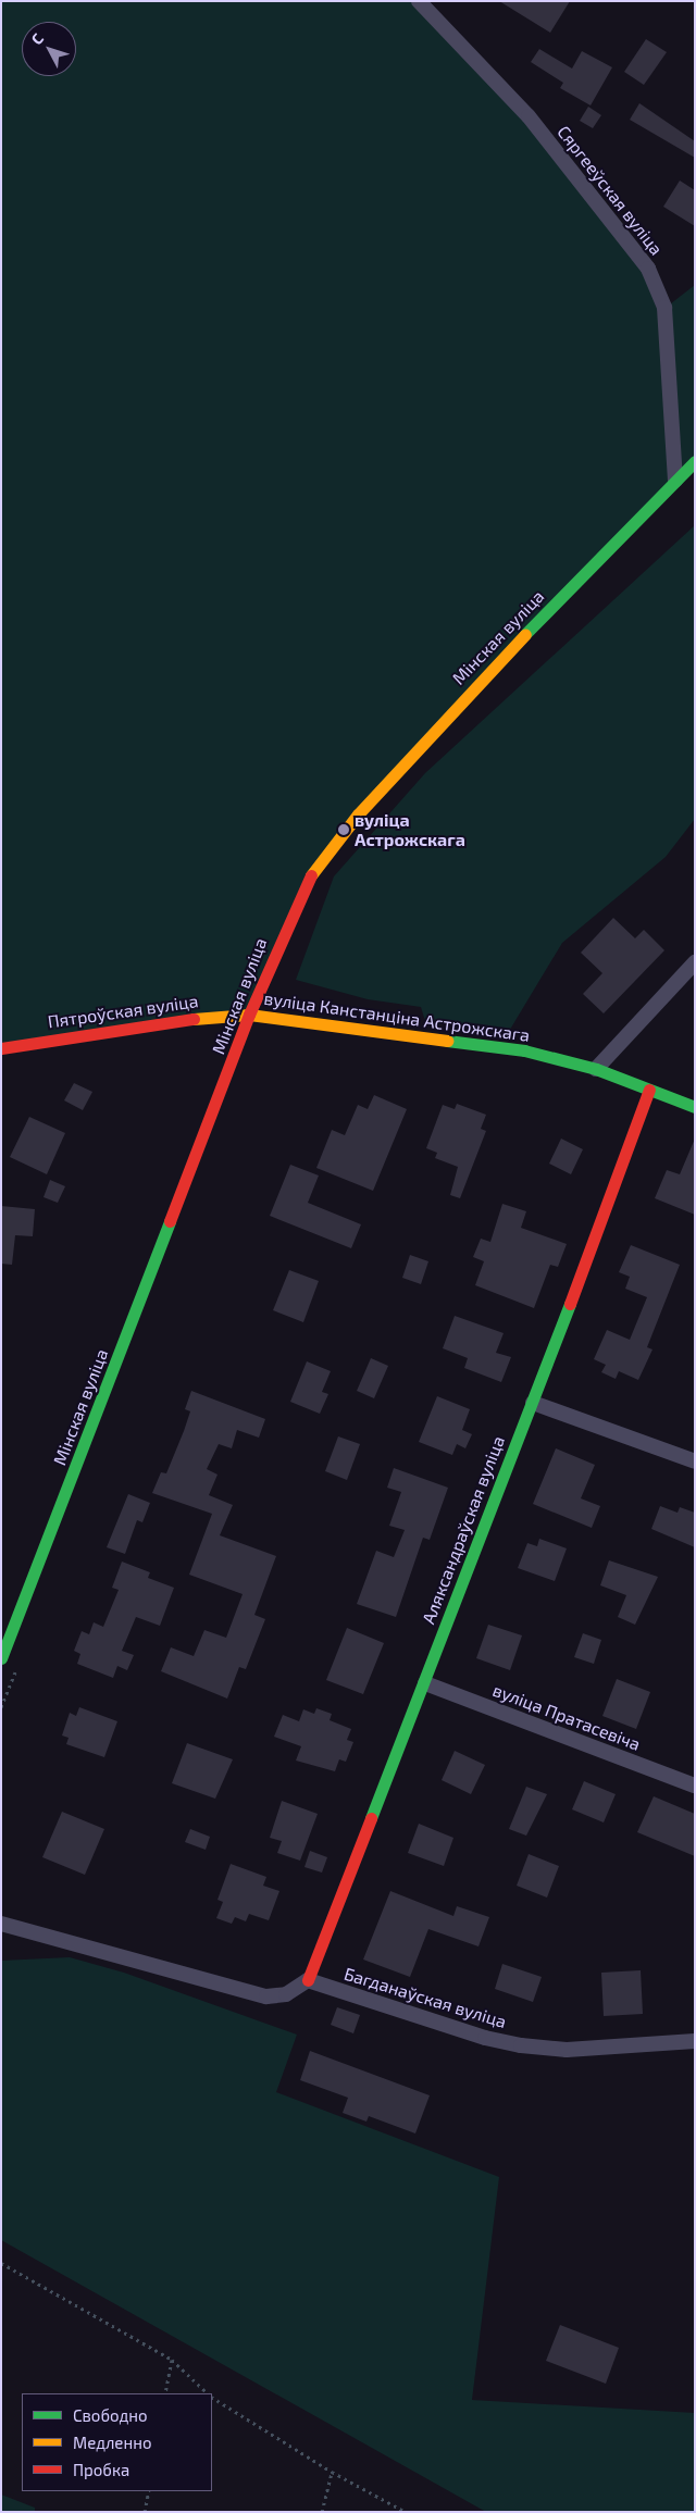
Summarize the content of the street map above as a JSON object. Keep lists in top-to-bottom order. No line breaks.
{"streets":{"street":["Сяргееўская вуліца","Мінская вуліца","Пятроўская вуліца","вуліца Канстанціна Астрожскага","Аляксандраўская вуліца","вуліца Пратасевіча","Багданаўская вуліца"]},"crossings":[["Сяргееўская вуліца","Мінская вуліца"],["Мінская вуліца","Пятроўская вуліца"],["Мінская вуліца","вуліца Канстанціна Астрожскага"],["Пятроўская вуліца","вуліца Канстанціна Астрожскага"],["вуліца Канстанціна Астрожскага","Аляксандраўская вуліца"],["Аляксандраўская вуліца","вуліца Пратасевіча"],["Аляксандраўская вуліца","Багданаўская вуліца"]],"places":["вуліца Астрожскага"],"legend":["Свободно","Медленно","Пробка"],"north":"top left"}
